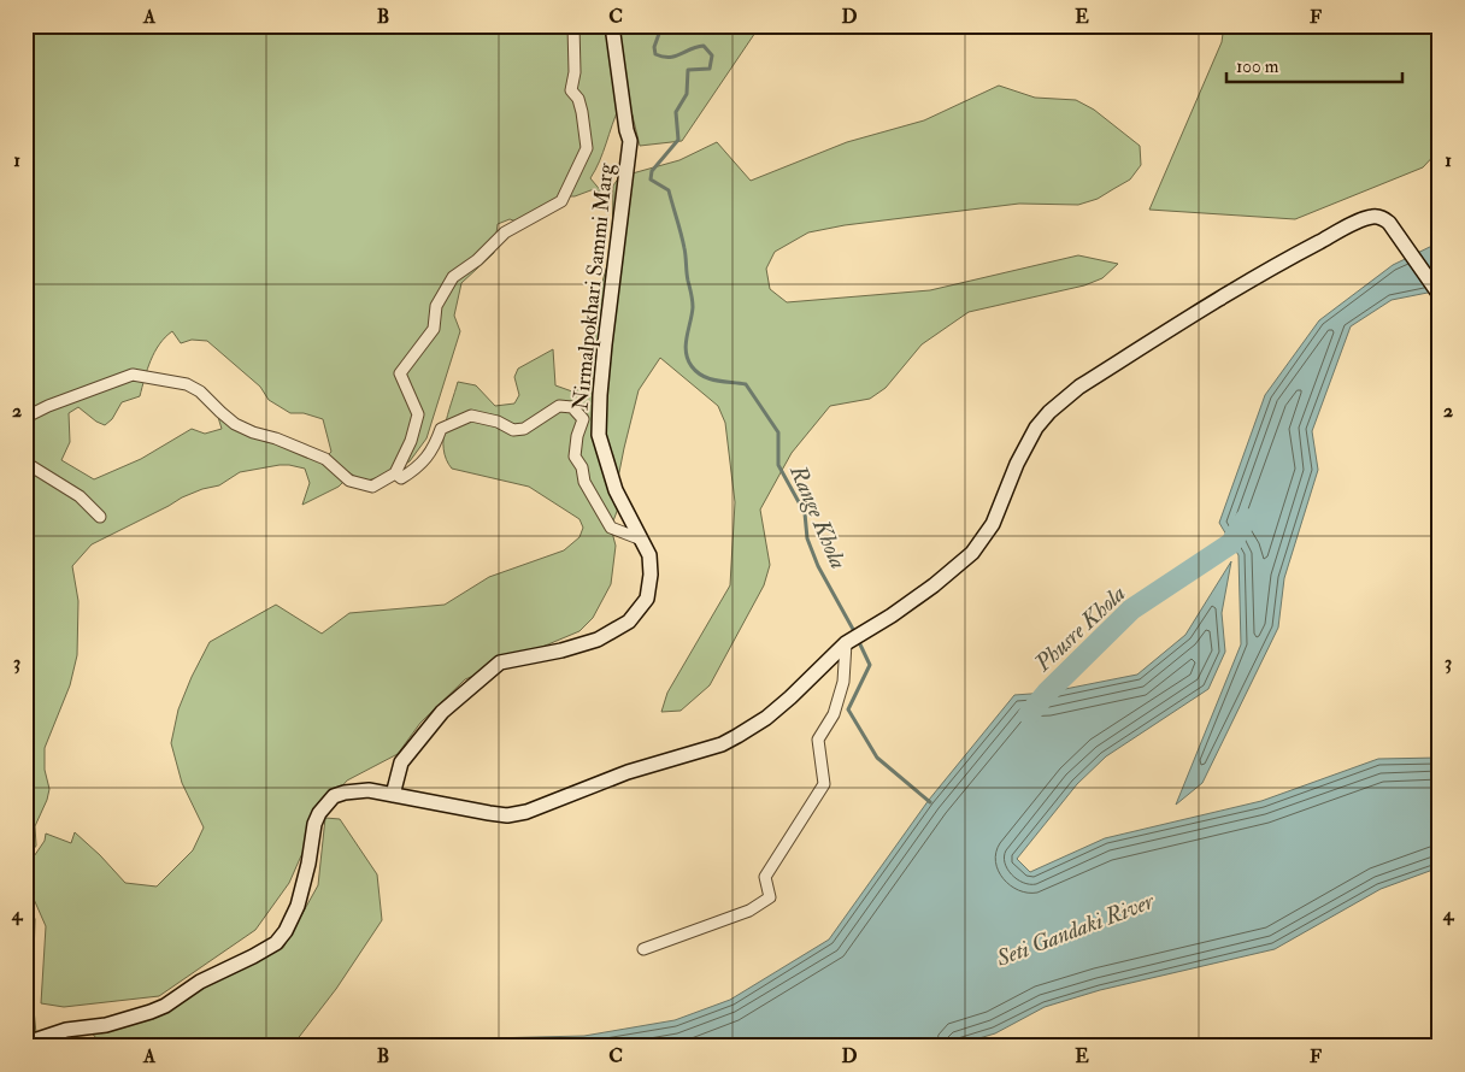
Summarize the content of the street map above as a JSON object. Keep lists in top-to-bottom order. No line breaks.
{"streets":{"main road":["Nirmalpokhari Sammi Marg"]},"water":["Range Khola","Phusre Khola","Seti Gandaki River"],"scale_bar":"100 m","grid":{"columns":["A","B","C","D","E","F"],"rows":["1","2","3","4"]}}
